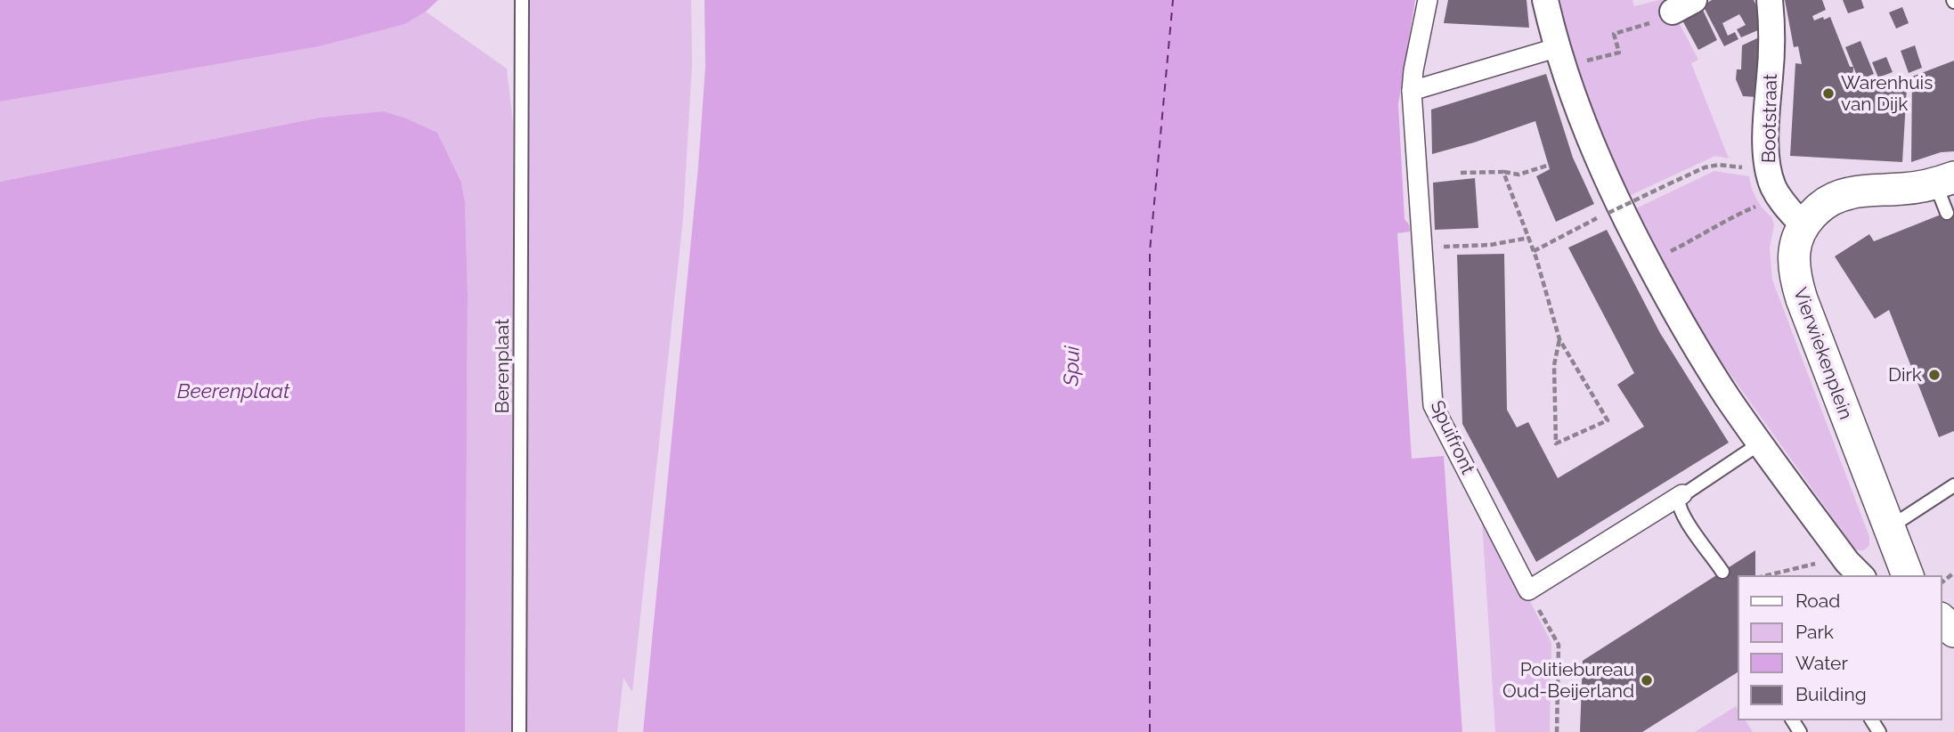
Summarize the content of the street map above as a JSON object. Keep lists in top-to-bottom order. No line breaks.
{"streets":{"street":["Bootstraat","Vierwiekenplein","Spuifront"],"lane":["Berenplaat"]},"crossings":[["Bootstraat","Vierwiekenplein"]],"water":["Spui","Beerenplaat"],"places":["Warenhuis van Dijk","Dirk","Politiebureau Oud-Beijerland"],"legend":["Road","Park","Water","Building"]}
